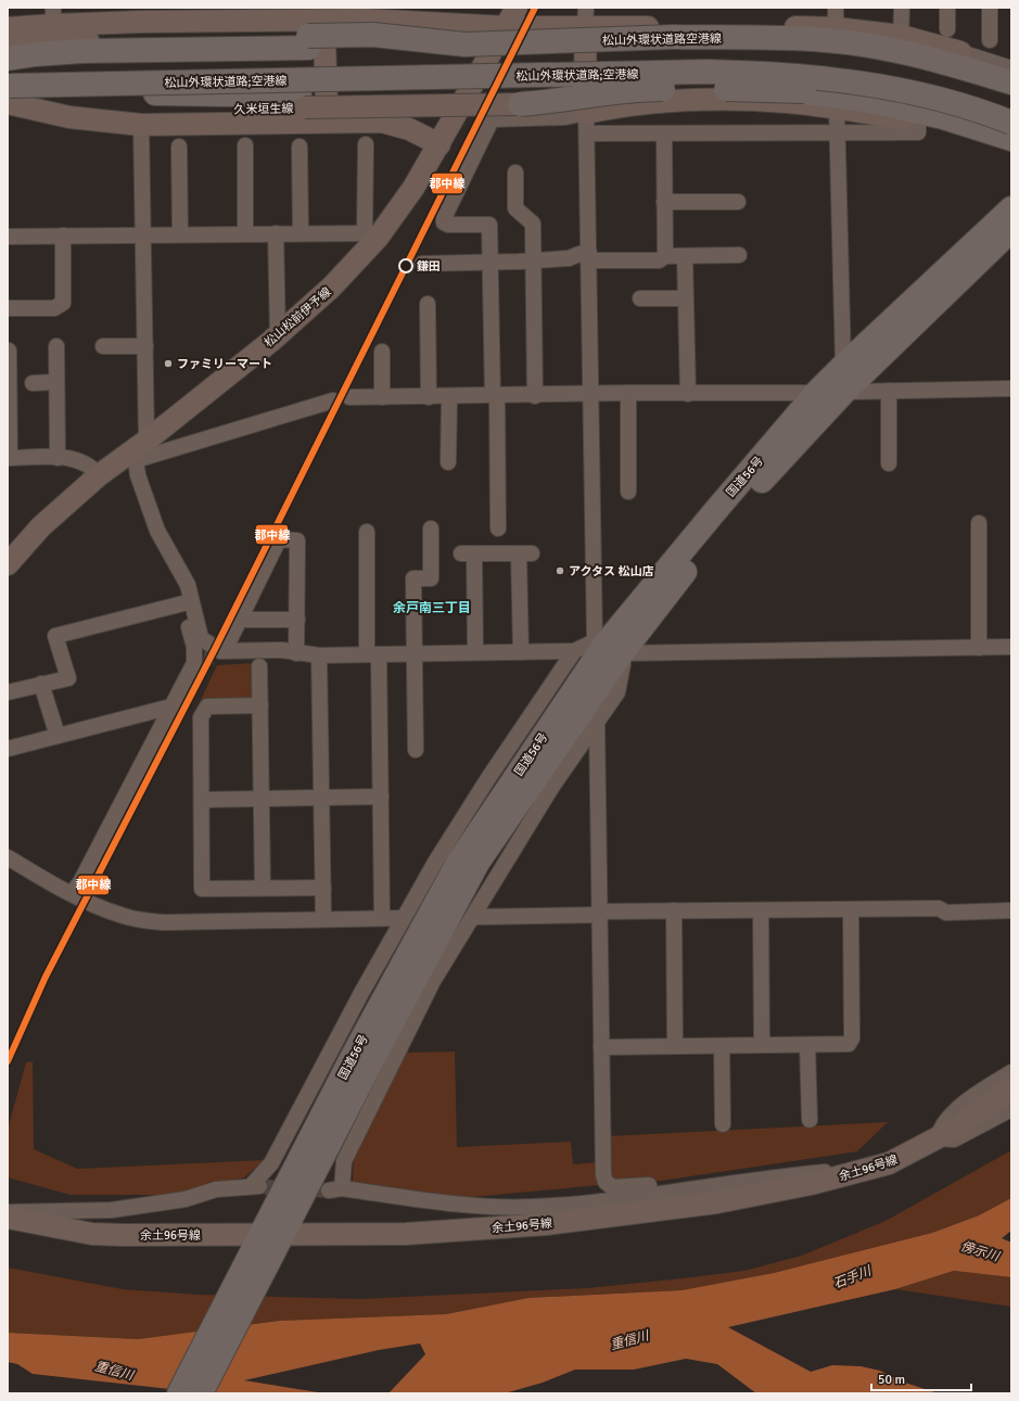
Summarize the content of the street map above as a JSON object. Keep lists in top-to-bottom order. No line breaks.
{"streets":{"highway":["松山外環状道路空港線","松山外環状道路;空港線","国道56号"],"main road":["久米垣生線","松山松前伊予線","余土96号線"]},"crossings":[["松山外環状道路;空港線","久米垣生線"],["久米垣生線","松山松前伊予線"],["国道56号","余土96号線"]],"districts":["余戸南三丁目"],"water":["傍示川","石手川","重信川"],"places":["鎌田","ファミリーマート","アクタス 松山店"],"lines":["transit line 郡中線"],"scale_bar":"50 m"}
